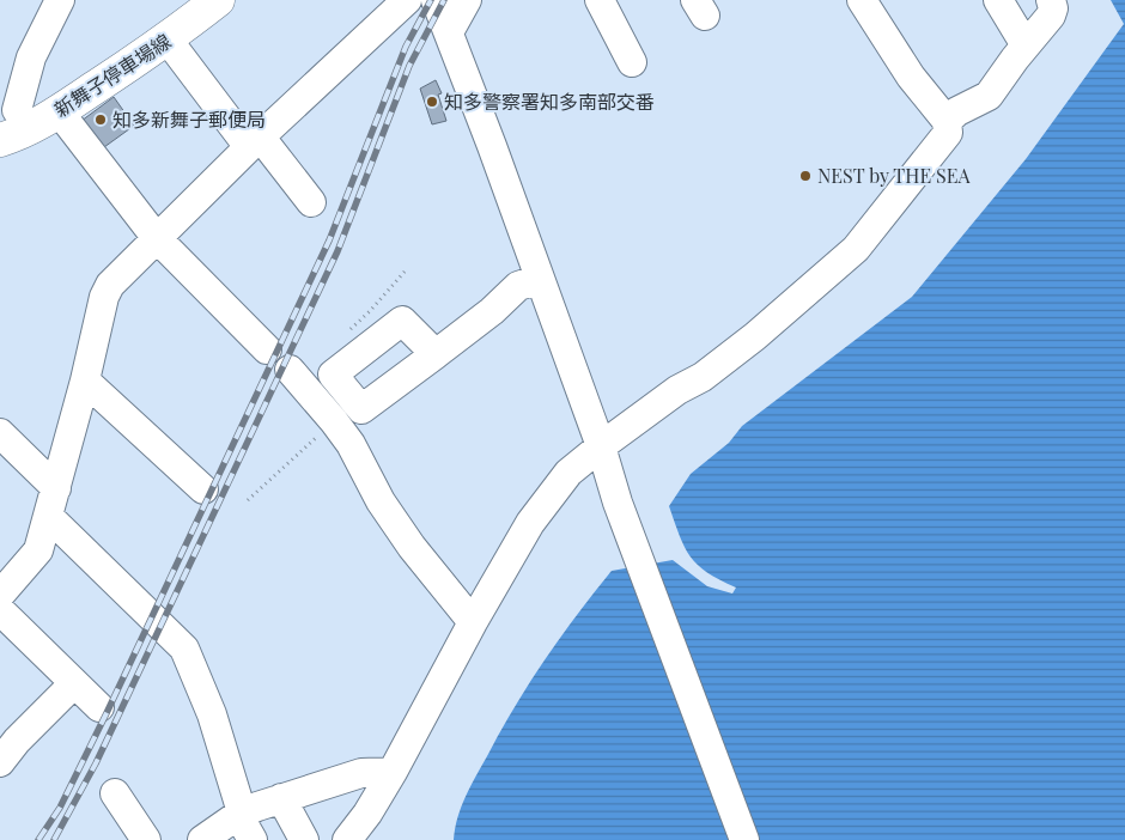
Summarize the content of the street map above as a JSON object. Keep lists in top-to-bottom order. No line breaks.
{"streets":{"main road":["新舞子停車場線"]},"places":["知多警察署知多南部交番","知多新舞子郵便局","NEST by THE SEA"]}
